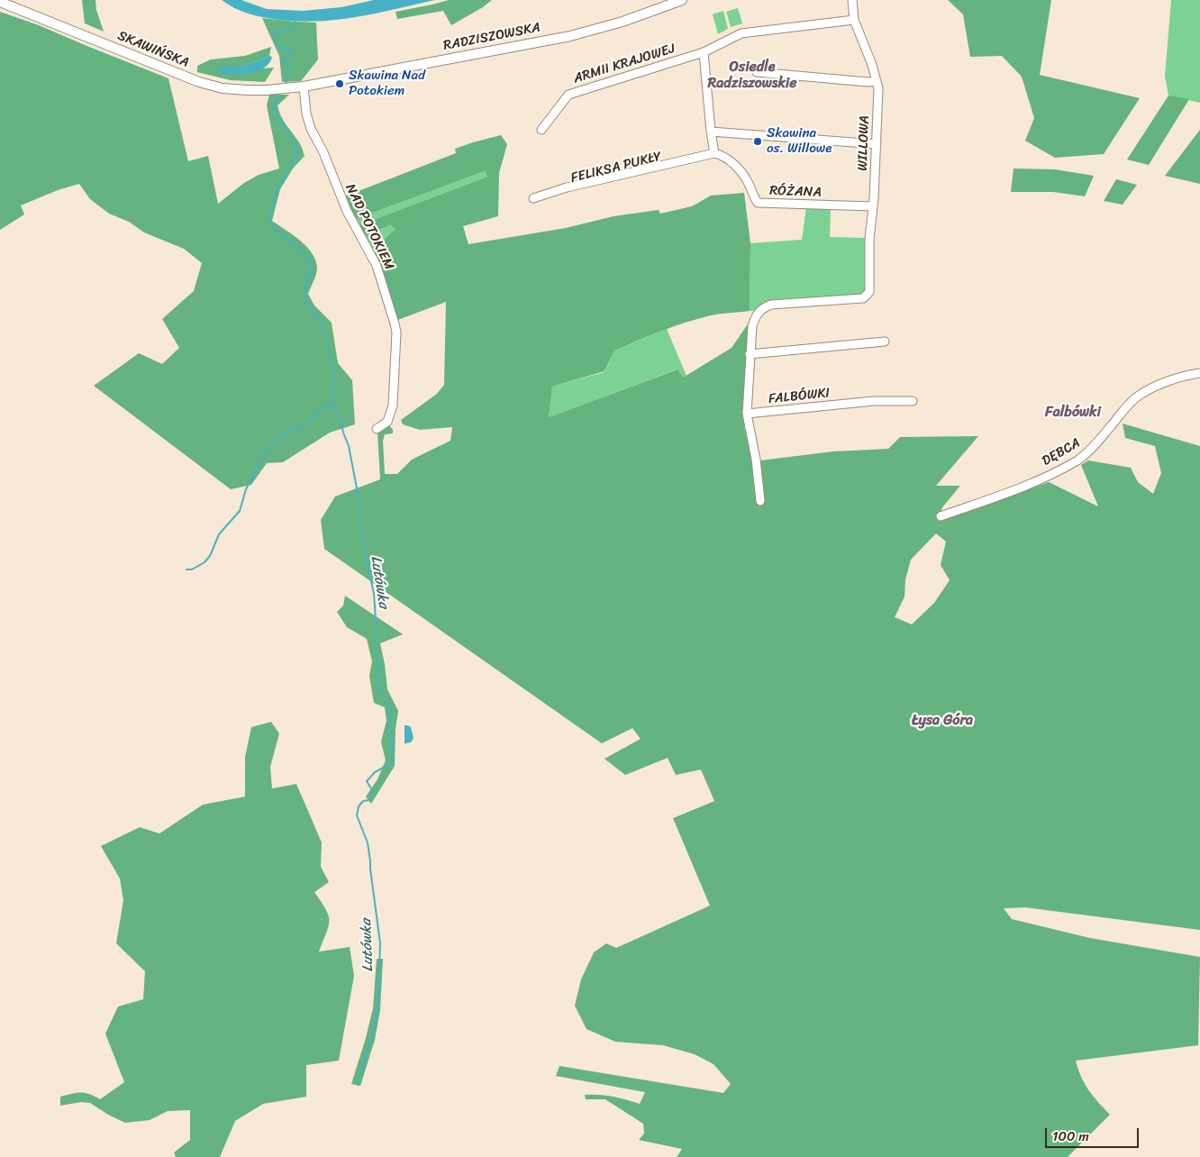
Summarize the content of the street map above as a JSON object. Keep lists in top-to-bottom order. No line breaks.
{"streets":{"street":["RADZISZOWSKA","SKAWIŃSKA","ARMII KRAJOWEJ","WILLOWA","FELIKSA PUKŁY","RÓŻANA","NAD POTOKIEM","FALBÓWKI","DĘBCA"]},"crossings":[["RADZISZOWSKA","SKAWIŃSKA"],["RADZISZOWSKA","NAD POTOKIEM"],["SKAWIŃSKA","NAD POTOKIEM"],["ARMII KRAJOWEJ","WILLOWA"],["WILLOWA","RÓŻANA"],["WILLOWA","FALBÓWKI"],["FELIKSA PUKŁY","RÓŻANA"]],"districts":["Osiedle Radziszowskie","Falbówki","Łysa Góra"],"water":["Lutówka"],"places":["Skawina Nad Potokiem","Skawina os. Willowe"],"scale_bar":"100 m"}
